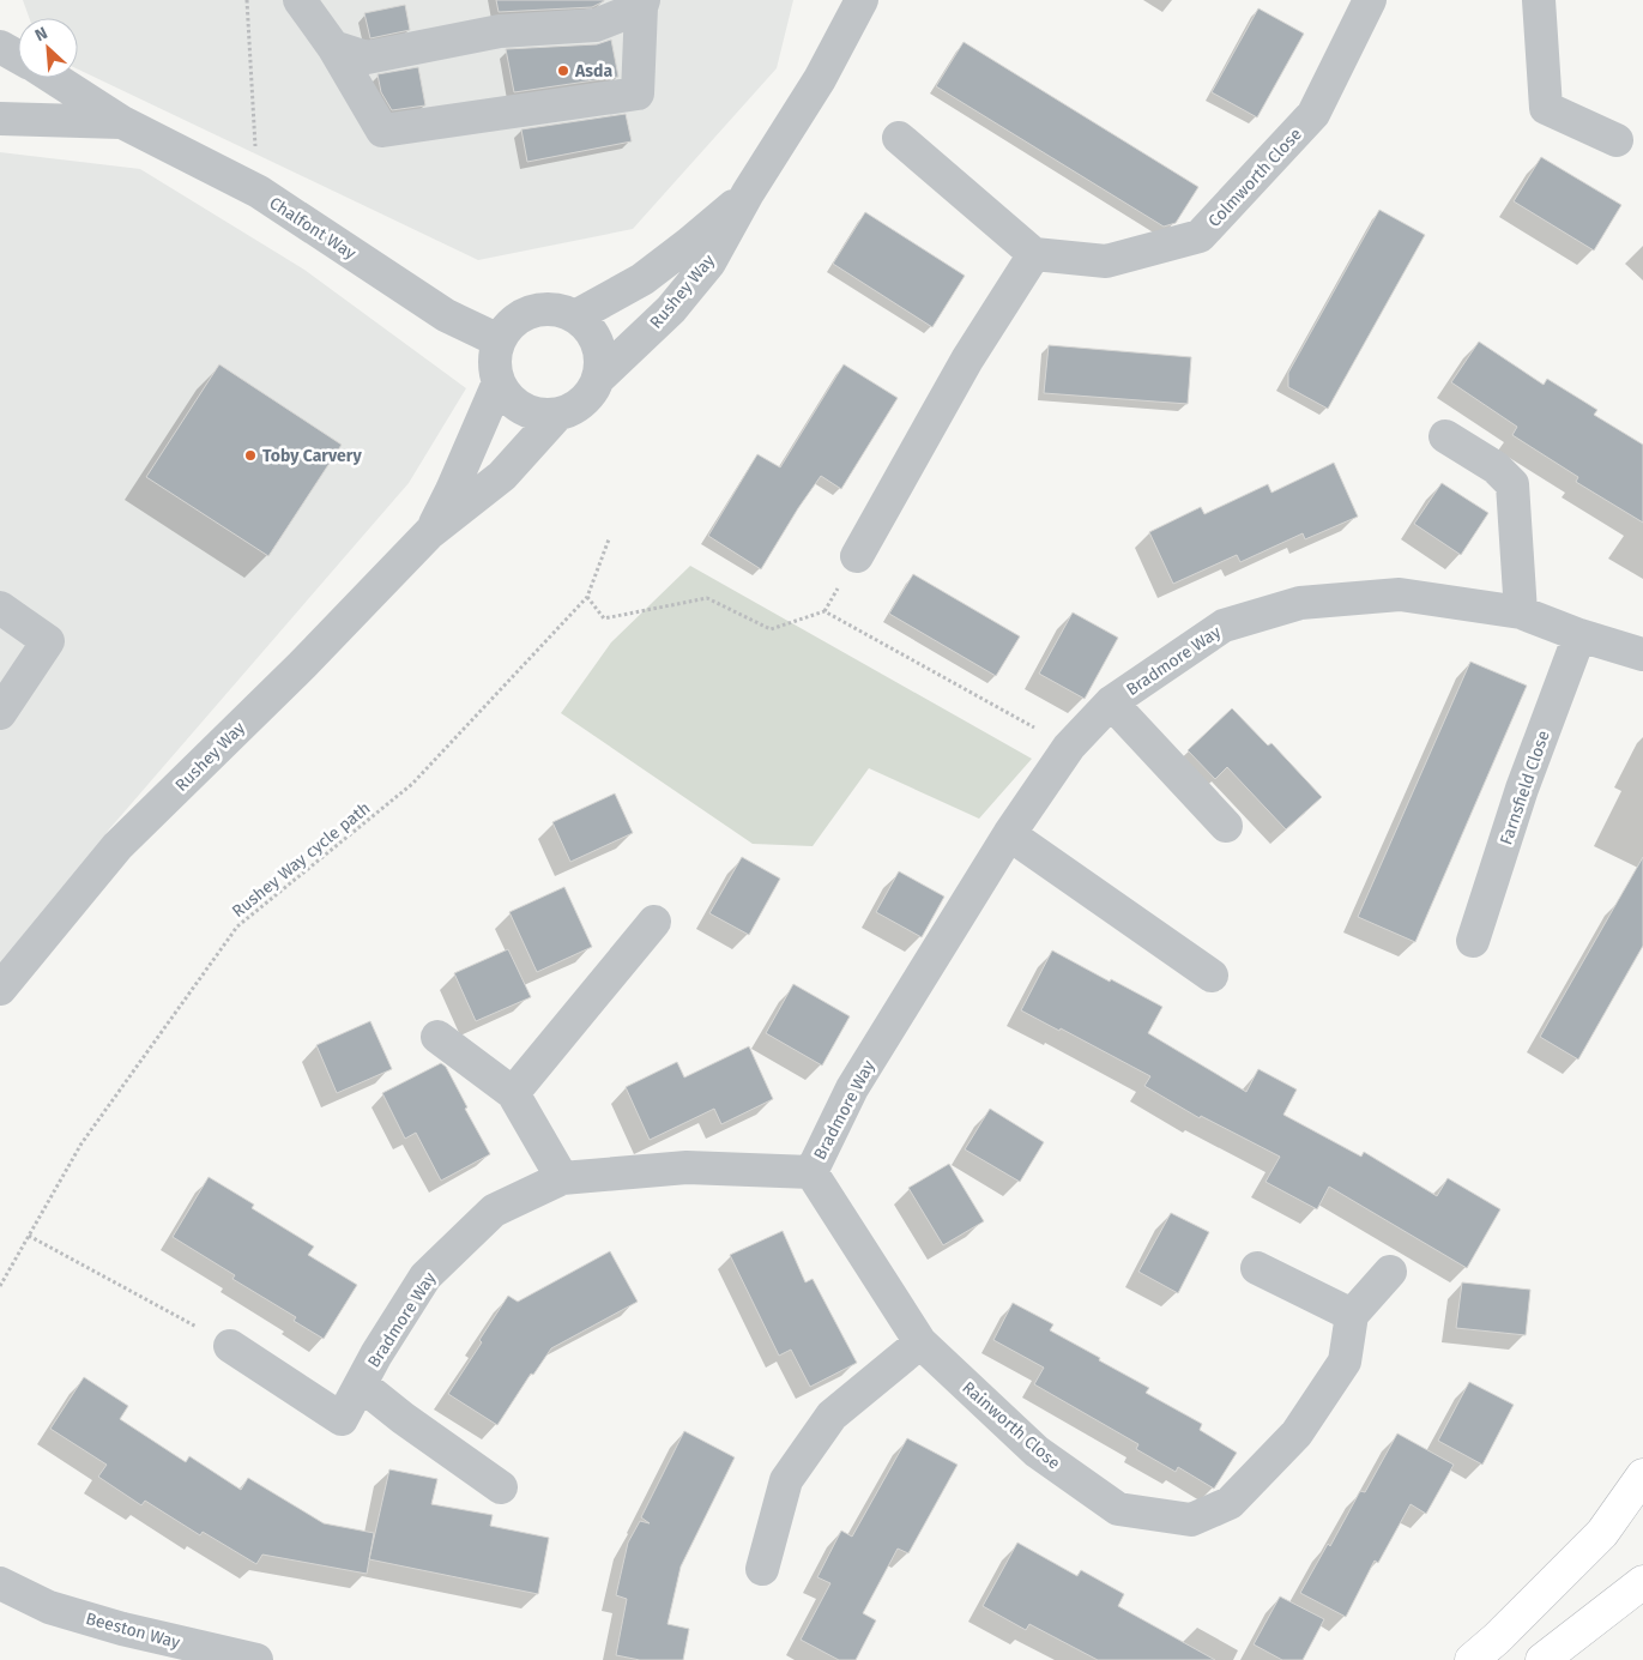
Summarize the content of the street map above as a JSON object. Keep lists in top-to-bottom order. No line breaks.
{"streets":{"street":["Colmworth Close","Chalfont Way","Rushey Way","Bradmore Way","Farnsfield Close","Rainworth Close","Beeston Way"],"path":["Rushey Way cycle path"]},"crossings":[["Chalfont Way","Rushey Way"],["Bradmore Way","Farnsfield Close"],["Bradmore Way","Rainworth Close"]],"places":["Asda","Toby Carvery"],"north":"top left"}
